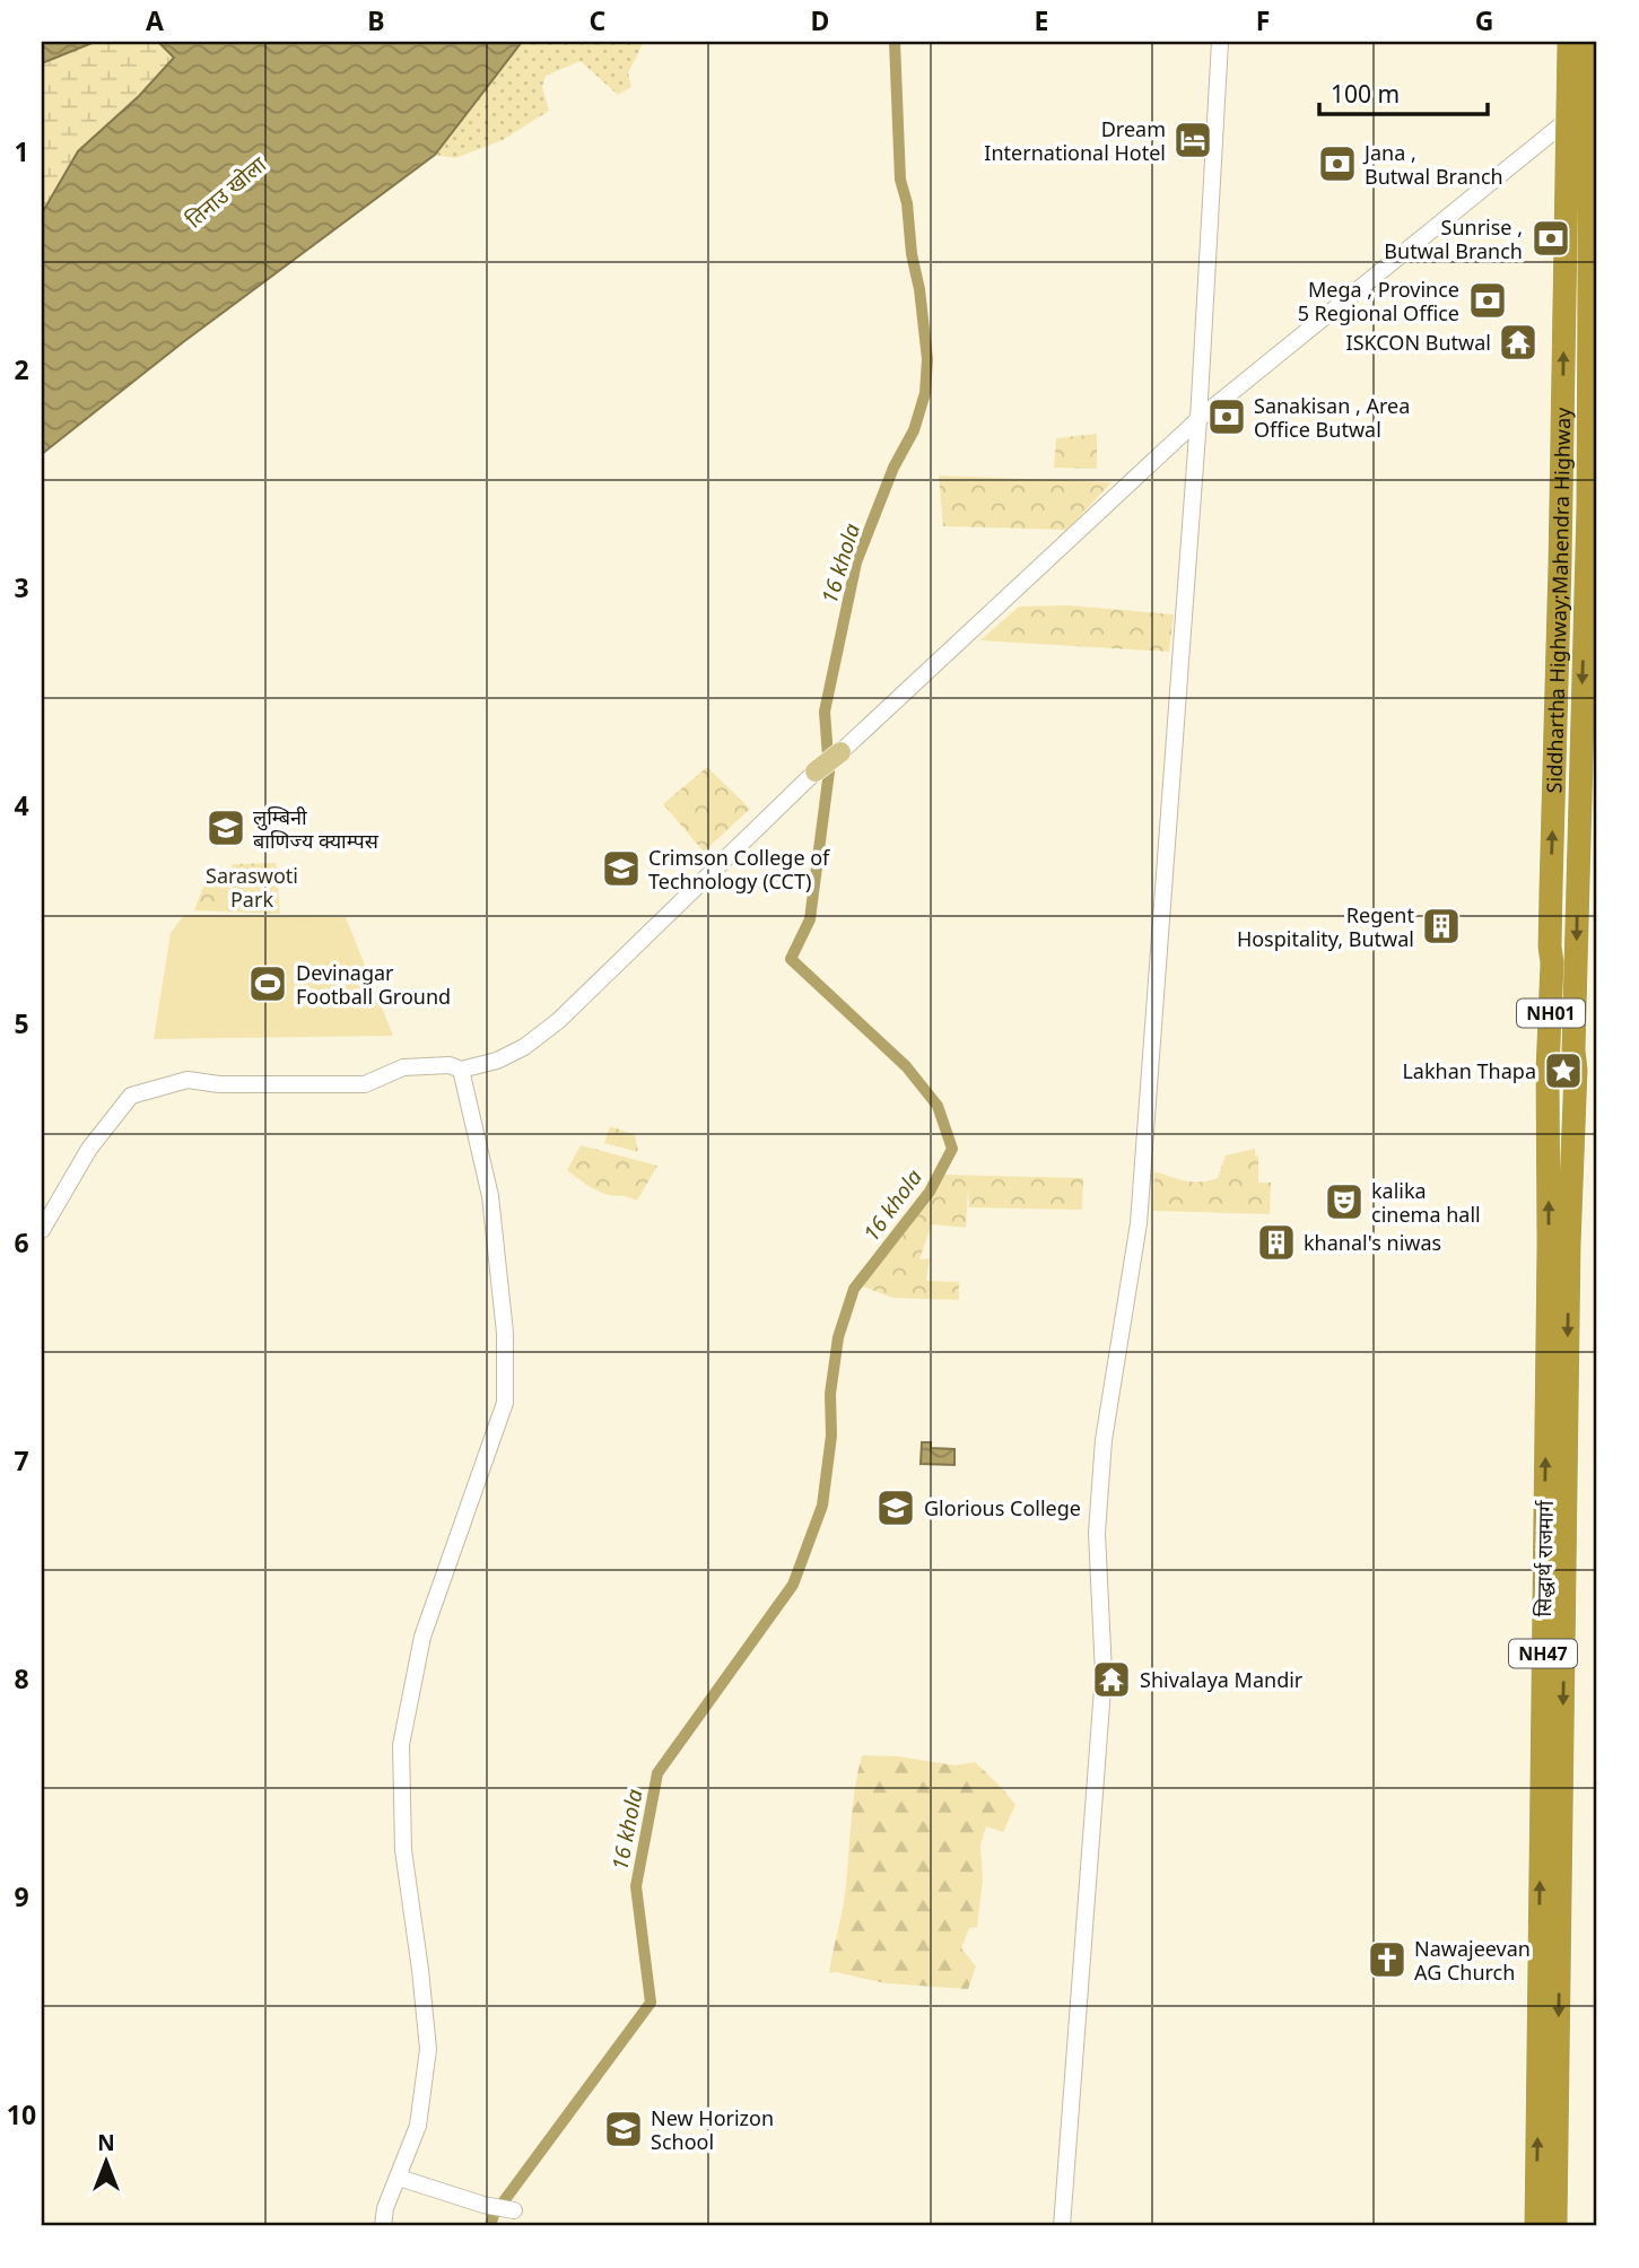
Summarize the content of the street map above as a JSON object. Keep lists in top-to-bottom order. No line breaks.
{"streets":{"highway":["Siddhartha Highway;Mahendra Highway","NH01","सिद्धार्थ राजमार्ग","NH47"]},"crossings":[["Siddhartha Highway;Mahendra Highway","NH01"],["Siddhartha Highway;Mahendra Highway","सिद्धार्थ राजमार्ग"],["Siddhartha Highway;Mahendra Highway","NH47"],["सिद्धार्थ राजमार्ग","NH47"]],"water":["तिनाउ खोला","16 khola"],"parks":["Saraswoti Park"],"places":{"hotel":["Dream International Hotel"],"bank":["Jana , Butwal Branch","Sunrise , Butwal Branch","Mega , Province 5 Regional Office","Sanakisan , Area Office Butwal"],"temple":["ISKCON Butwal","Shivalaya Mandir"],"school or university":["लुम्बिनी बाणिज्य क्याम्पस","Crimson College of Technology (CCT)","Glorious College","New Horizon School"],"building":["Regent Hospitality, Butwal","khanal's niwas"],"sports":["Devinagar Football Ground"],"place":["Lakhan Thapa"],"theatre":["kalika cinema hall"],"church":["Nawajeevan AG Church"]},"scale_bar":"100 m","north":"top","grid":{"columns":["A","B","C","D","E","F","G"],"rows":["1","2","3","4","5","6","7","8","9","10"]}}
